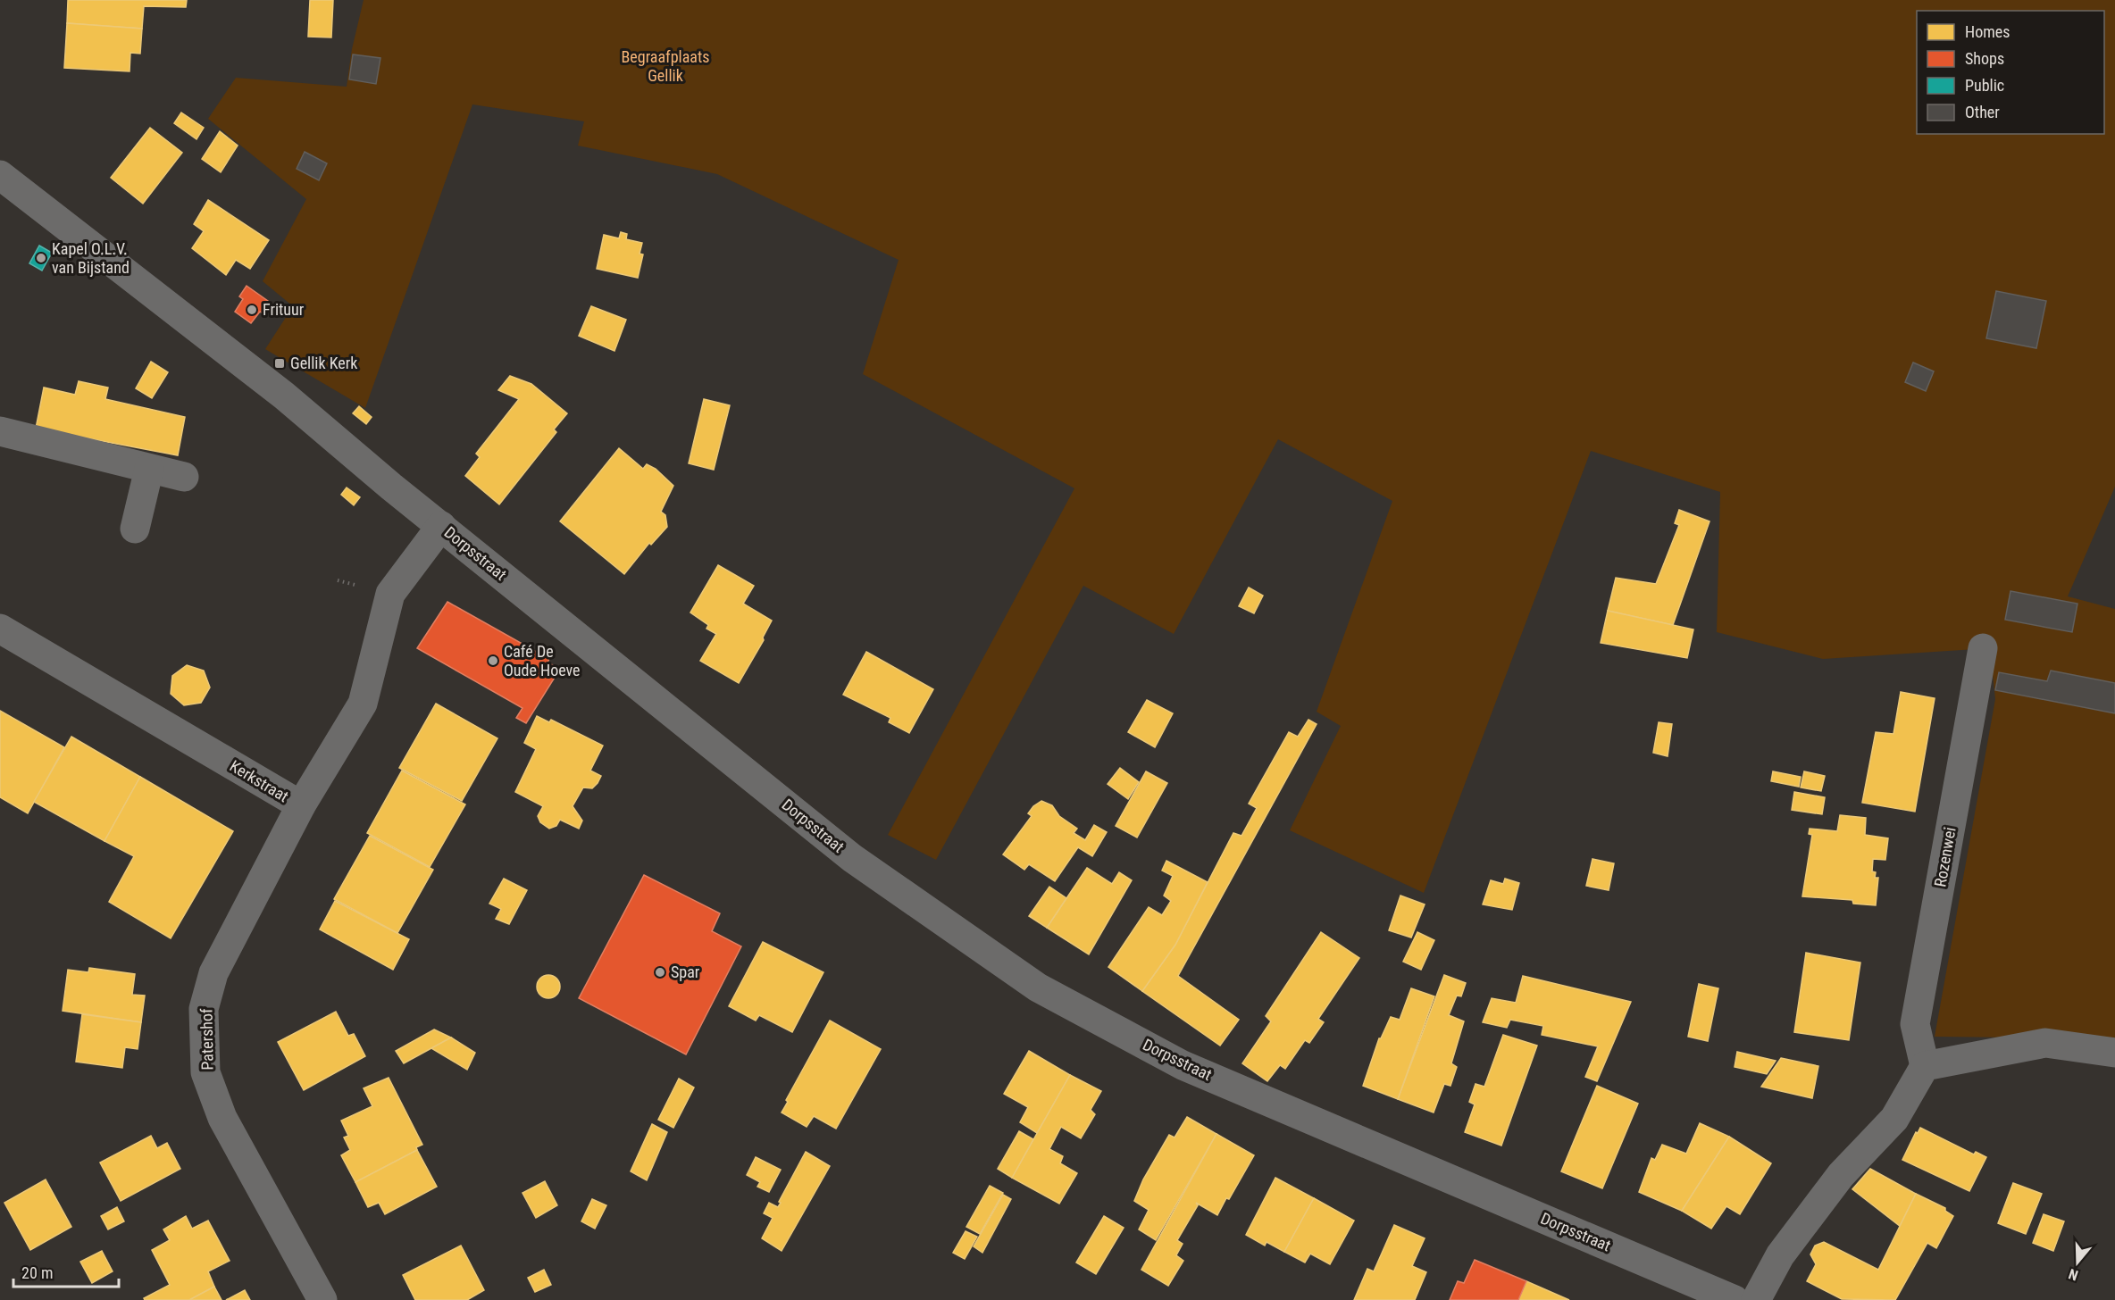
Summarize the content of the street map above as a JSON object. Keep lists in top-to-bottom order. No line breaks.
{"streets":{"street":["Dorpsstraat","Kerkstraat","Rozenwei","Patershof"]},"crossings":[["Dorpsstraat","Kerkstraat"],["Kerkstraat","Patershof"]],"parks":["Begraafplaats Gellik"],"places":{"other":["Kapel O.L.V. van Bijstand","Frituur","Café De Oude Hoeve","Spar"],"transit":["Gellik Kerk"]},"legend":["Homes","Shops","Public","Other"],"scale_bar":"20 m","north":"bottom"}
